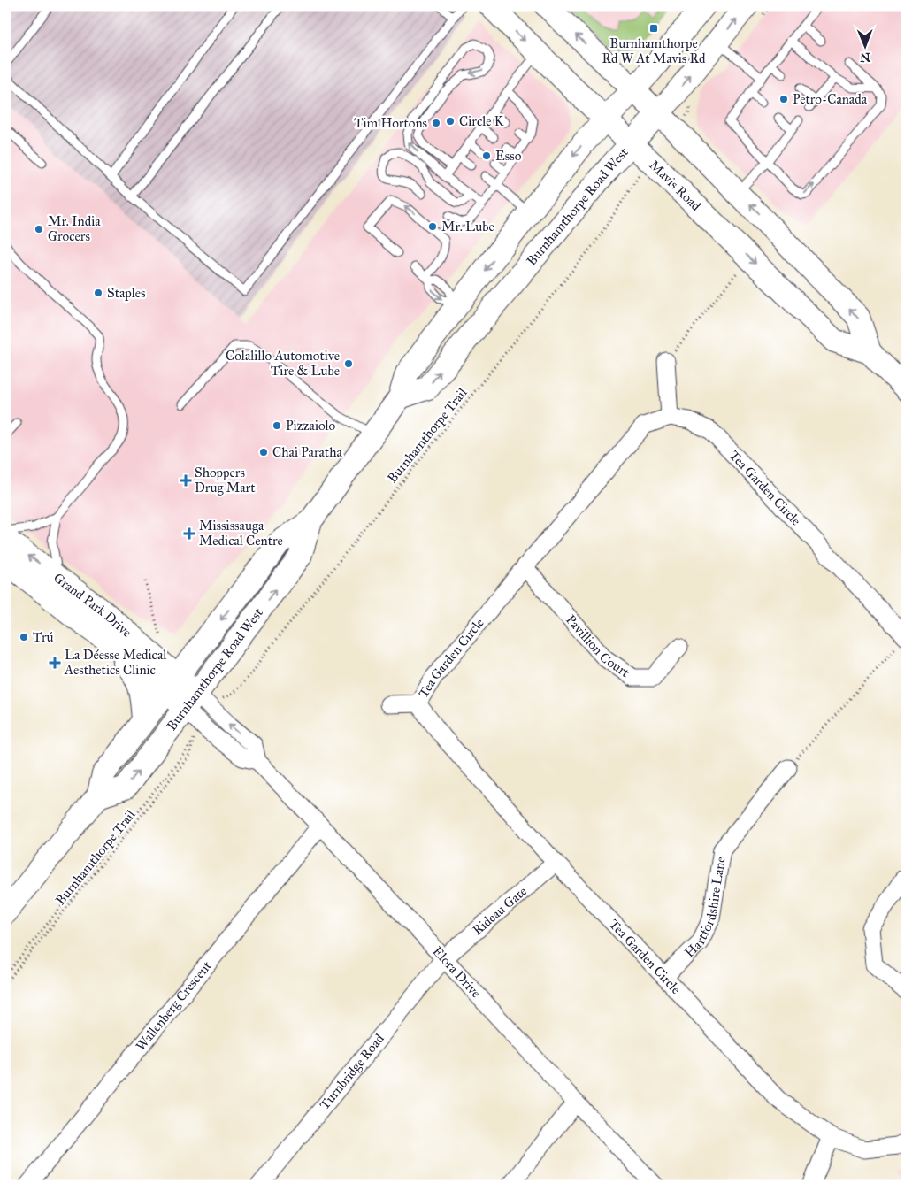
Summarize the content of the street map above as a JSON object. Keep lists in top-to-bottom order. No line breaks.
{"streets":{"main road":["Mavis Road","Burnhamthorpe Road West","Grand Park Drive"],"street":["Tea Garden Circle","Pavillion Court","Hartfordshire Lane","Rideau Gate","Elora Drive","Wallenberg Crescent","Turnbridge Road"],"path":["Burnhamthorpe Trail"]},"crossings":[["Mavis Road","Burnhamthorpe Road West"],["Burnhamthorpe Road West","Grand Park Drive"],["Burnhamthorpe Road West","Elora Drive"],["Tea Garden Circle","Pavillion Court"],["Tea Garden Circle","Hartfordshire Lane"],["Tea Garden Circle","Rideau Gate"],["Grand Park Drive","Elora Drive"],["Rideau Gate","Elora Drive"],["Rideau Gate","Turnbridge Road"],["Elora Drive","Wallenberg Crescent"],["Elora Drive","Turnbridge Road"]],"places":{"transit":["Burnhamthorpe Rd W At Mavis Rd"],"other":["Petro-Canada","Circle K","Tim Hortons","Esso","Mr. Lube","Mr. India Grocers","Staples","Colalillo Automotive Tire & Lube","Pizzaiolo","Chai Paratha","Trú"],"health":["Shoppers Drug Mart","Mississauga Medical Centre","La Déesse Medical Aesthetics Clinic"]},"north":"bottom"}
